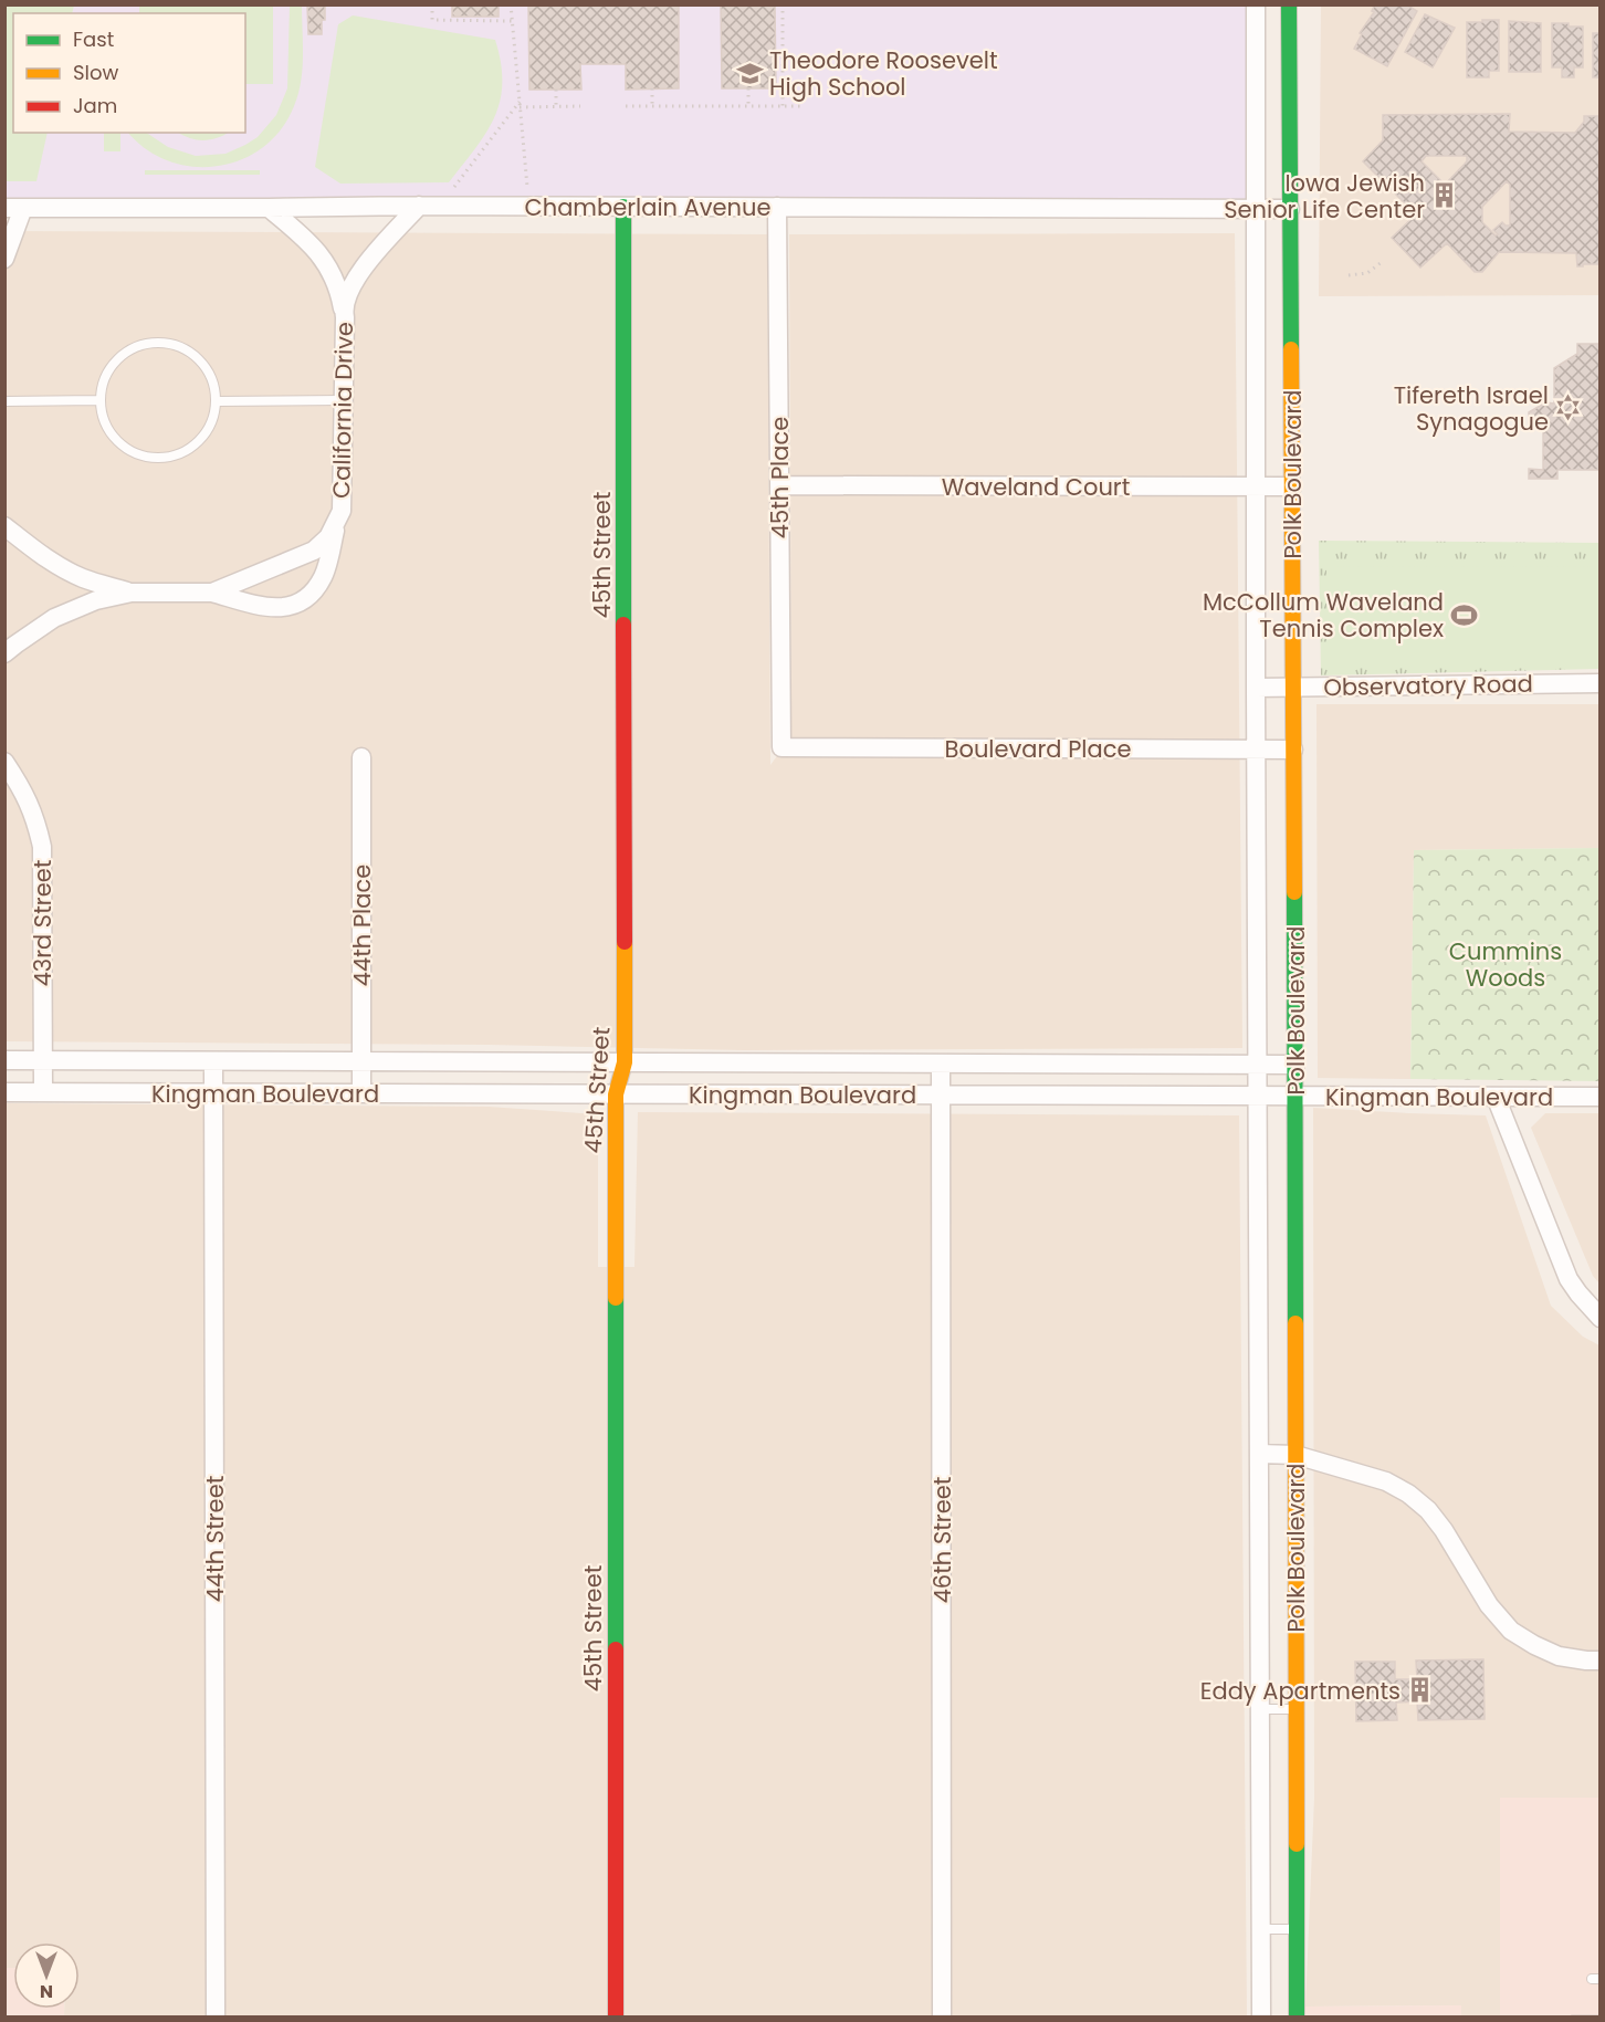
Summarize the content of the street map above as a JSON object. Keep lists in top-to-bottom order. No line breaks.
{"streets":{"street":["Chamberlain Avenue","California Drive","Polk Boulevard","45th Place","Waveland Court","45th Street","Observatory Road","Boulevard Place","43rd Street","44th Place","Kingman Boulevard","44th Street","46th Street"]},"crossings":[["Chamberlain Avenue","California Drive"],["Chamberlain Avenue","Polk Boulevard"],["Chamberlain Avenue","45th Place"],["Chamberlain Avenue","45th Street"],["Polk Boulevard","Waveland Court"],["Polk Boulevard","Observatory Road"],["Polk Boulevard","Boulevard Place"],["Polk Boulevard","Kingman Boulevard"],["45th Place","Waveland Court"],["45th Place","Boulevard Place"],["45th Street","Kingman Boulevard"],["43rd Street","Kingman Boulevard"],["44th Place","Kingman Boulevard"],["Kingman Boulevard","44th Street"],["Kingman Boulevard","46th Street"]],"parks":["Cummins Woods"],"places":{"school or university":["Theodore Roosevelt High School"],"building":["Iowa Jewish Senior Life Center","Eddy Apartments"],"synagogue":["Tifereth Israel Synagogue"],"sports":["McCollum Waveland Tennis Complex"]},"legend":["Fast","Slow","Jam"],"north":"bottom"}
